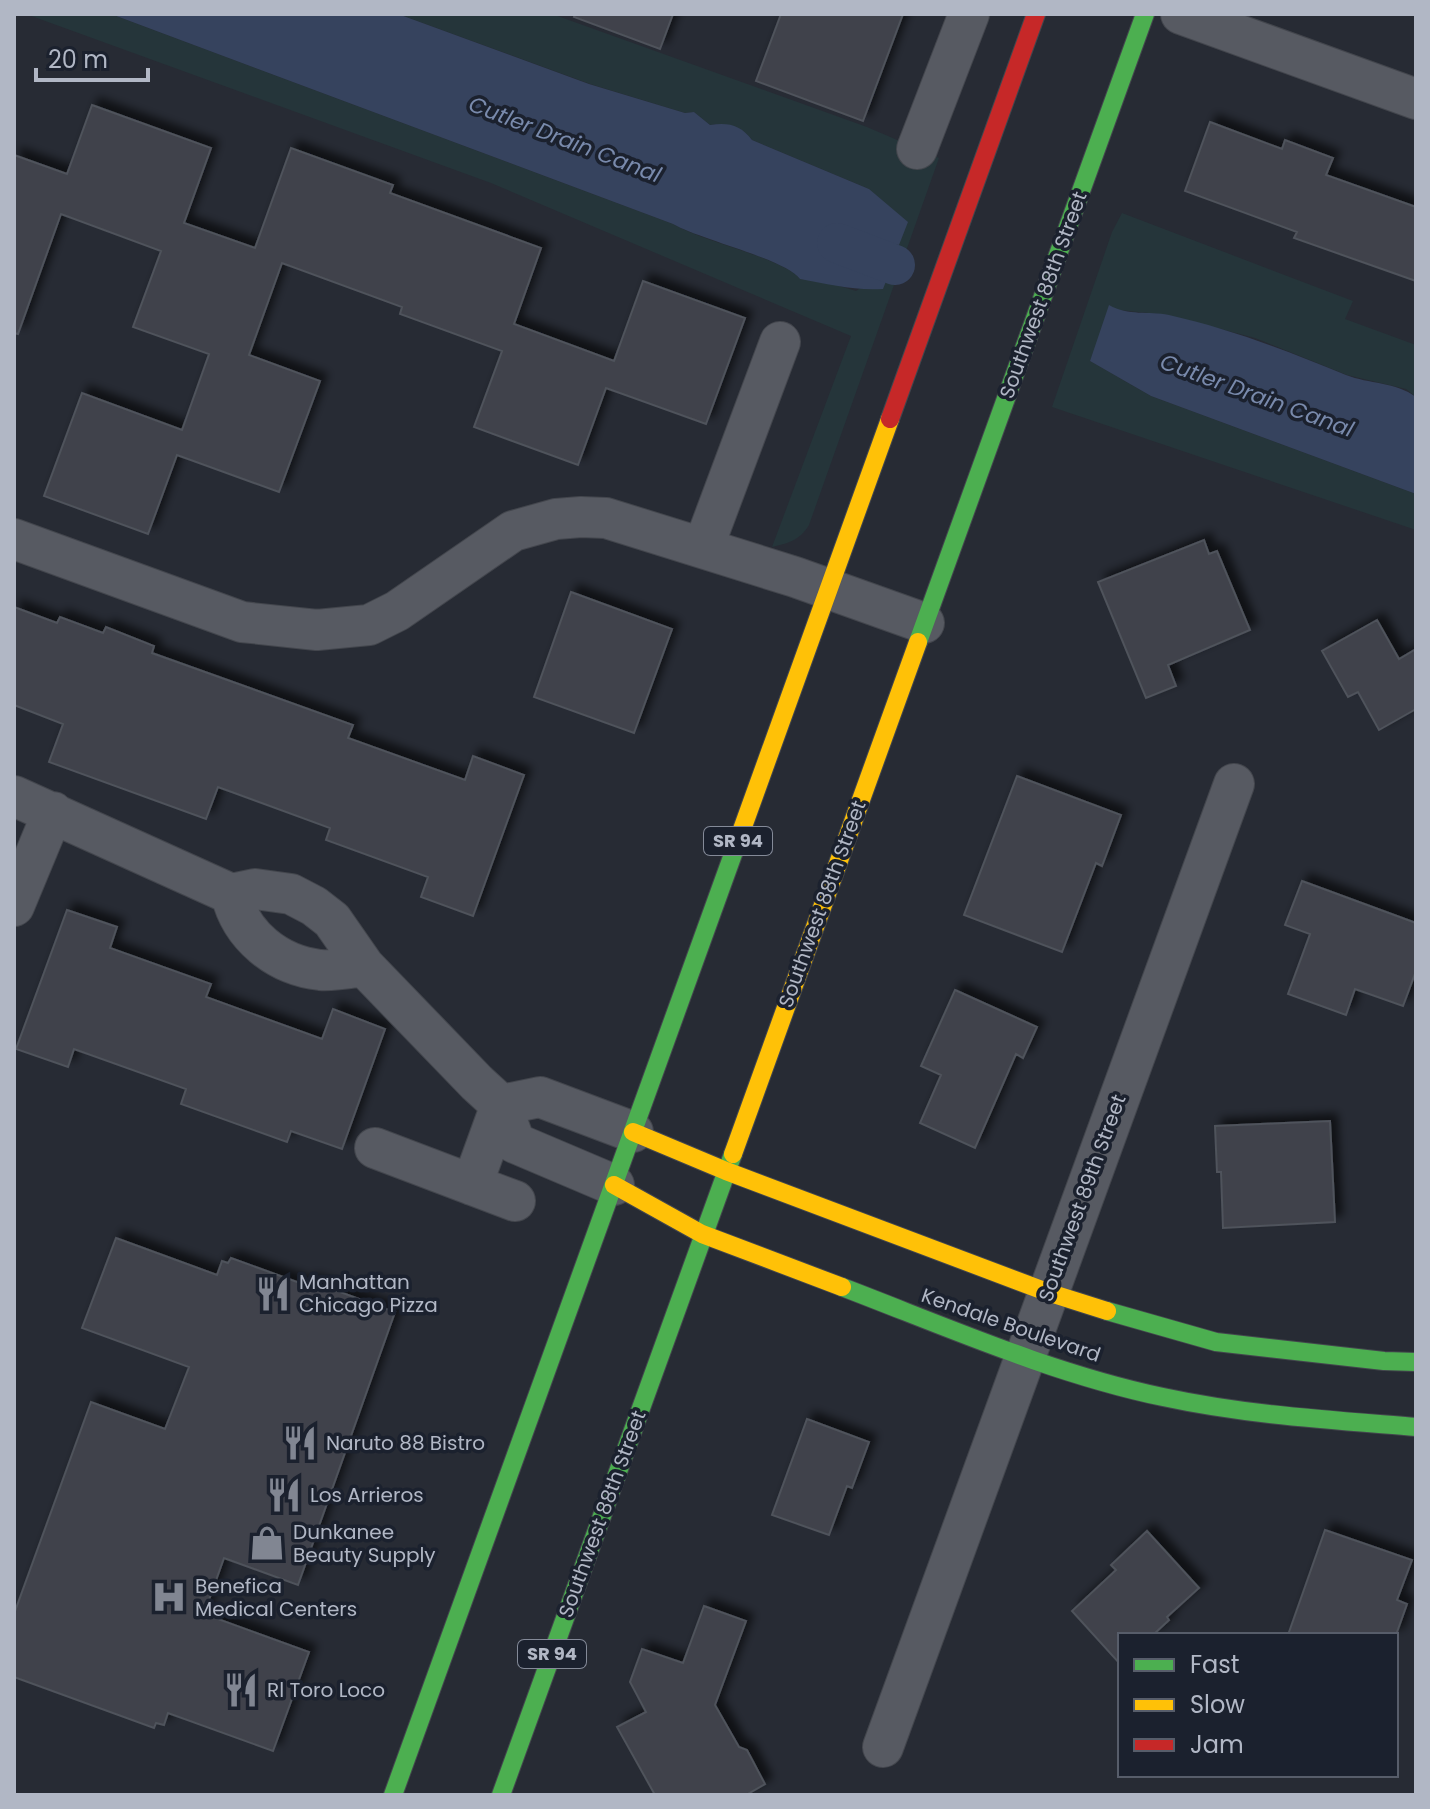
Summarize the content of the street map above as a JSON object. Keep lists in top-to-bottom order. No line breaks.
{"streets":{"main road":["Southwest 88th Street","SR 94","Kendale Boulevard"],"street":["Southwest 89th Street"]},"crossings":[["Southwest 88th Street","Kendale Boulevard"],["SR 94","Kendale Boulevard"],["Southwest 89th Street","Kendale Boulevard"]],"water":["Cutler Drain Canal"],"places":{"restaurant":["Manhattan Chicago Pizza","Naruto 88 Bistro","Los Arrieros","Rl Toro Loco"],"shop":["Dunkanee Beauty Supply"],"hospital":["Benefica Medical Centers"]},"legend":["Fast","Slow","Jam"],"scale_bar":"20 m"}
